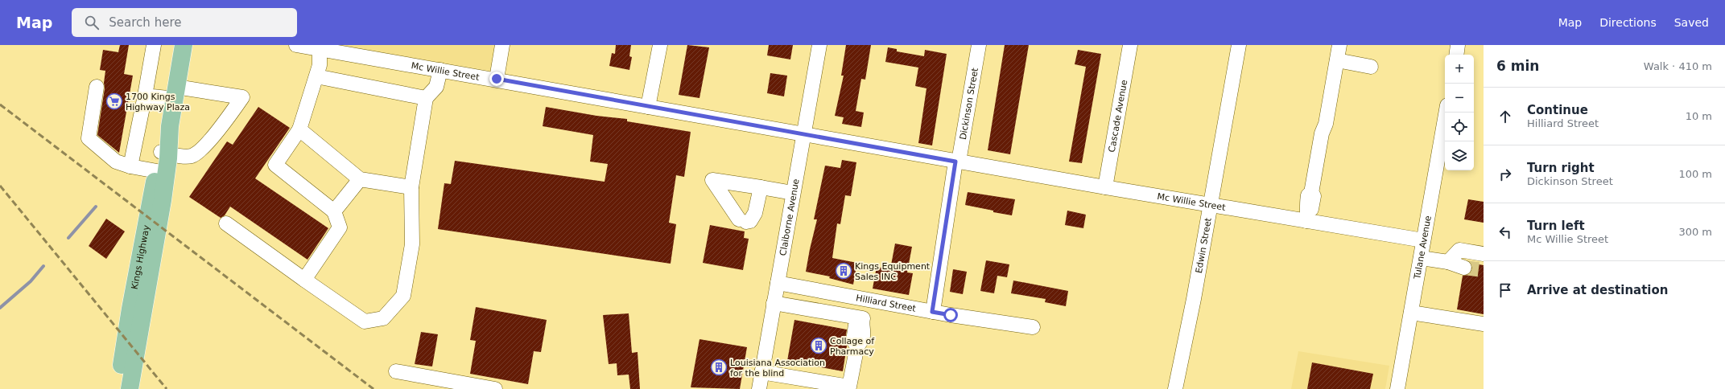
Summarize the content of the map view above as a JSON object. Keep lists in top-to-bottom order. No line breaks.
{"streets":{"main road":["Kings Highway"],"street":["Mc Willie Street","Dickinson Street","Cascade Avenue","Claiborne Avenue","Edwin Street","Tulane Avenue","Hilliard Street"]},"crossings":[["Mc Willie Street","Dickinson Street"],["Mc Willie Street","Cascade Avenue"],["Mc Willie Street","Claiborne Avenue"],["Mc Willie Street","Edwin Street"],["Mc Willie Street","Tulane Avenue"],["Dickinson Street","Hilliard Street"],["Claiborne Avenue","Hilliard Street"]],"places":{"supermarket":["1700 Kings Highway Plaza"],"building":["Kings Equipment Sales INC","Collage of Pharmacy","Louisiana Association for the blind"]},"page":{"header":"Map","search":"Search here","nav":["Map","Directions","Saved"],"heading":["6 min","Walk · 410 m"],"map_buttons":["+","−"],"list":[["Continue","Hilliard Street","10 m"],["Turn right","Dickinson Street","100 m"],["Turn left","Mc Willie Street","300 m"],"Arrive at destination"]}}
